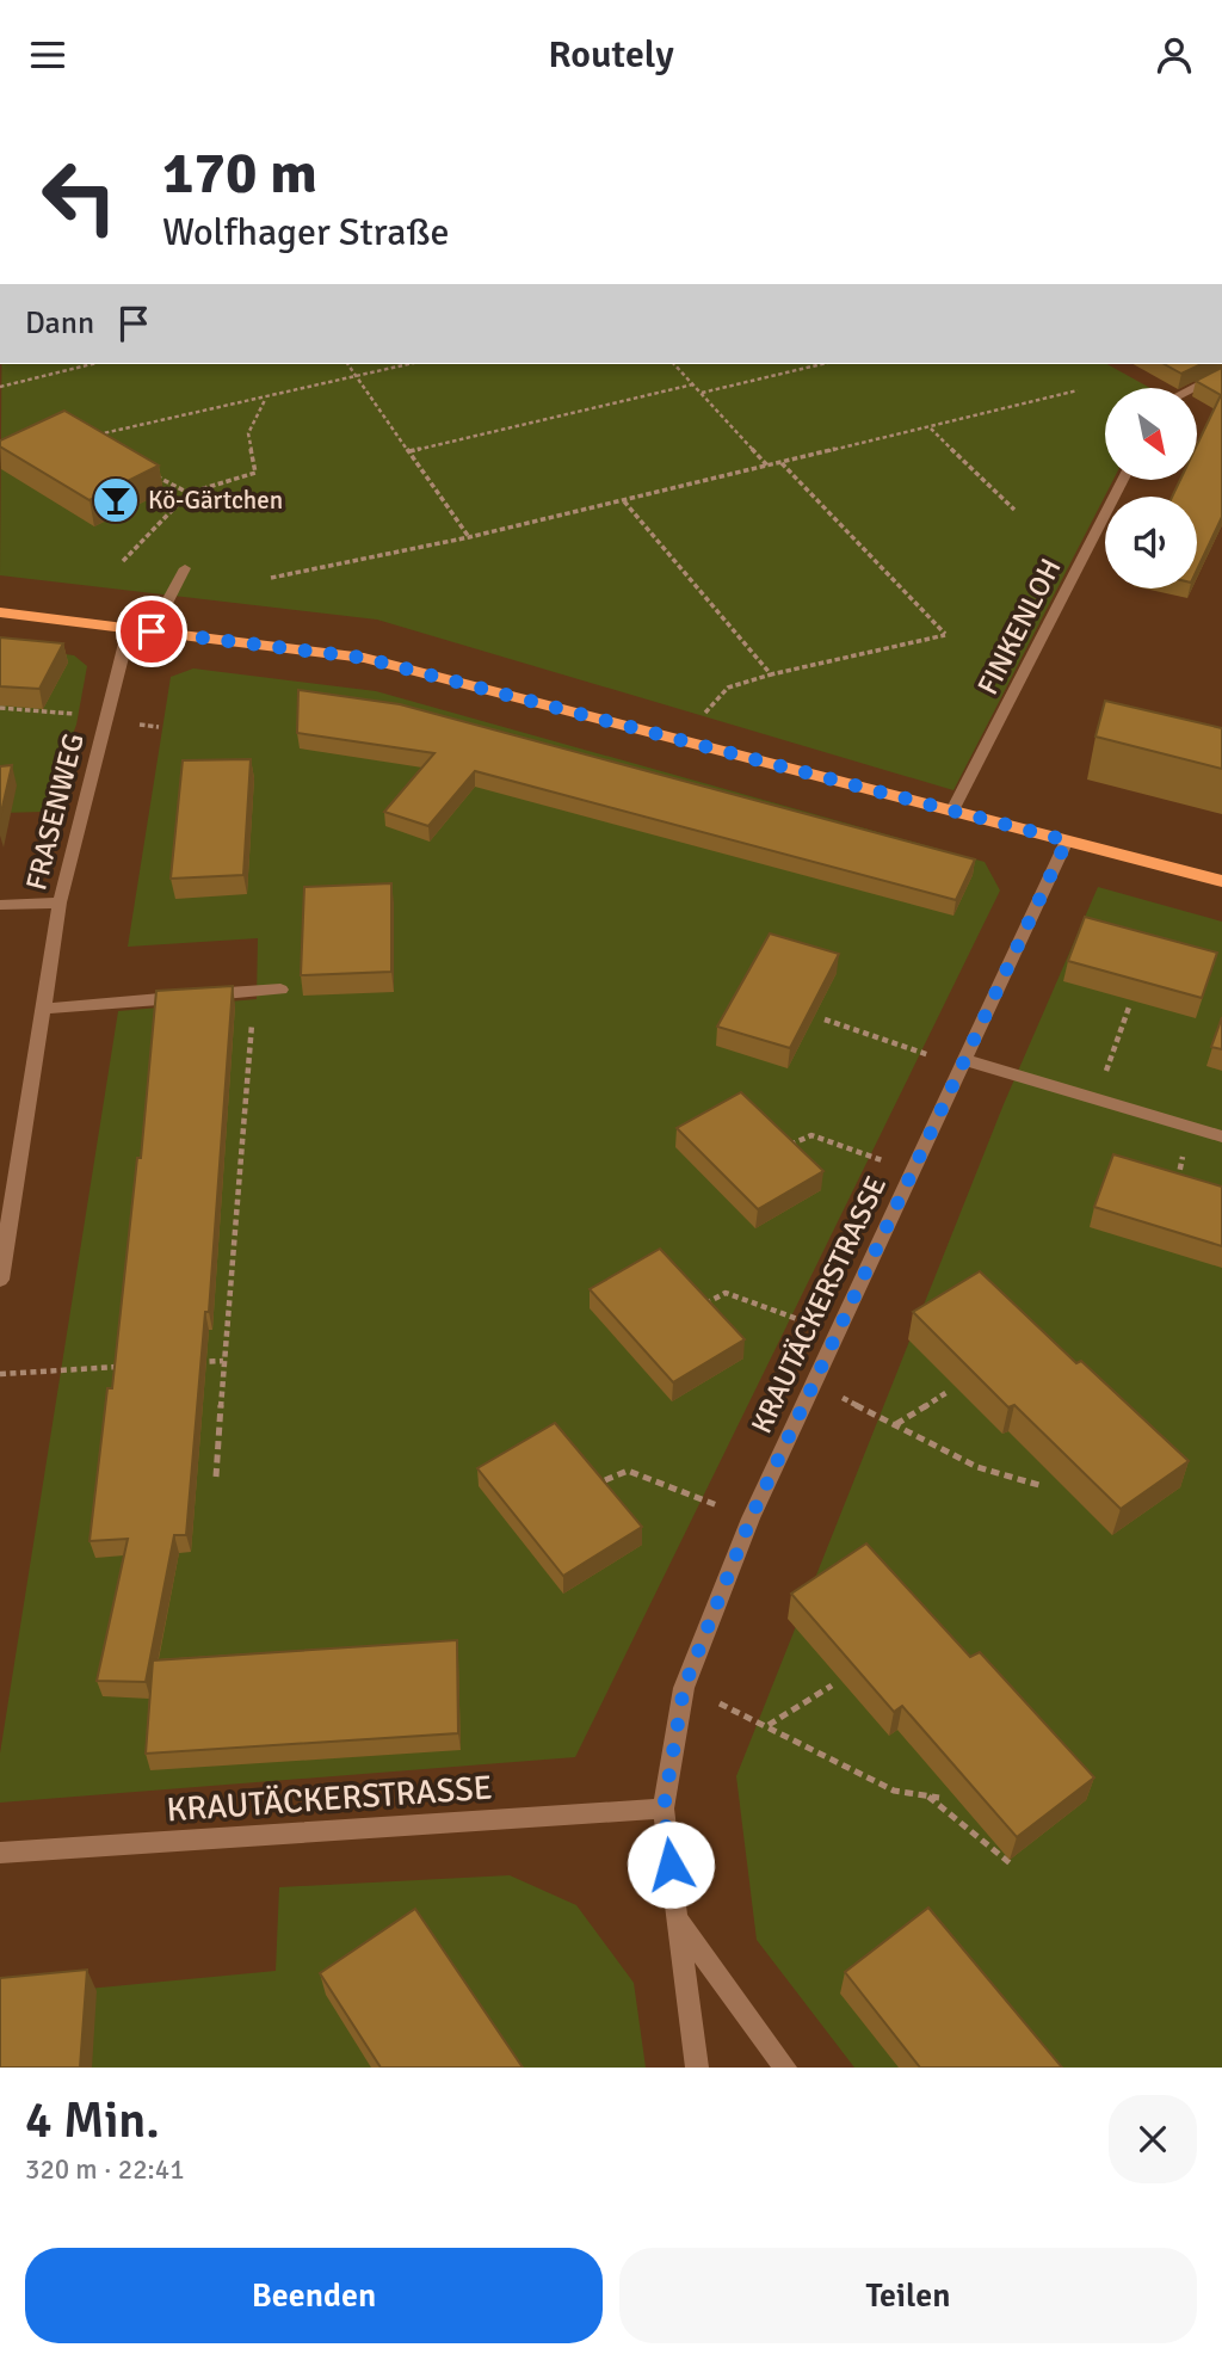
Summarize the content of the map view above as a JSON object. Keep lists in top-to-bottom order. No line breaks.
{"streets":{"street":["FINKENLOH","FRASENWEG","KRAUTÄCKERSTRASSE"]},"places":{"bar":["Kö-Gärtchen"]},"north":"bottom right","page":{"header":"Routely","turn":["170 m","Wolfhager Straße"],"then":"Dann","heading":["4 Min.","320 m · 22:41"],"buttons":["Beenden","Teilen"]}}
